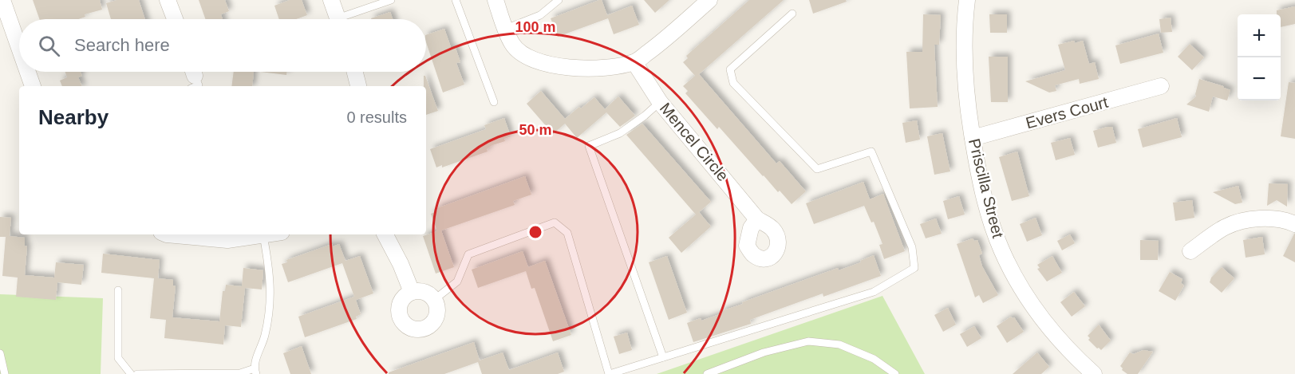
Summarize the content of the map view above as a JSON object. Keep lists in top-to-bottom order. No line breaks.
{"streets":{"street":["Evers Court","Mencel Circle","Priscilla Street"]},"crossings":[["Evers Court","Priscilla Street"]],"page":{"map_buttons":["+","−"],"search":"Search here","heading":["Nearby","0 results"]},"rings":["100 m","50 m"]}
